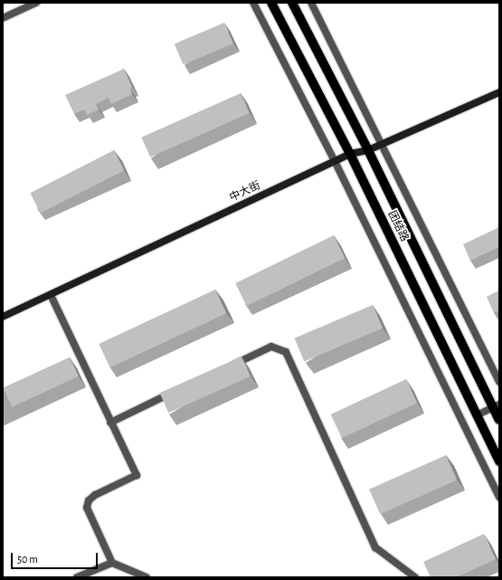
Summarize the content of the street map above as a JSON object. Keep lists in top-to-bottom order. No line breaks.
{"streets":{"main road":["中大街","团结路"]},"crossings":[["中大街","团结路"]],"scale_bar":"50 m"}
